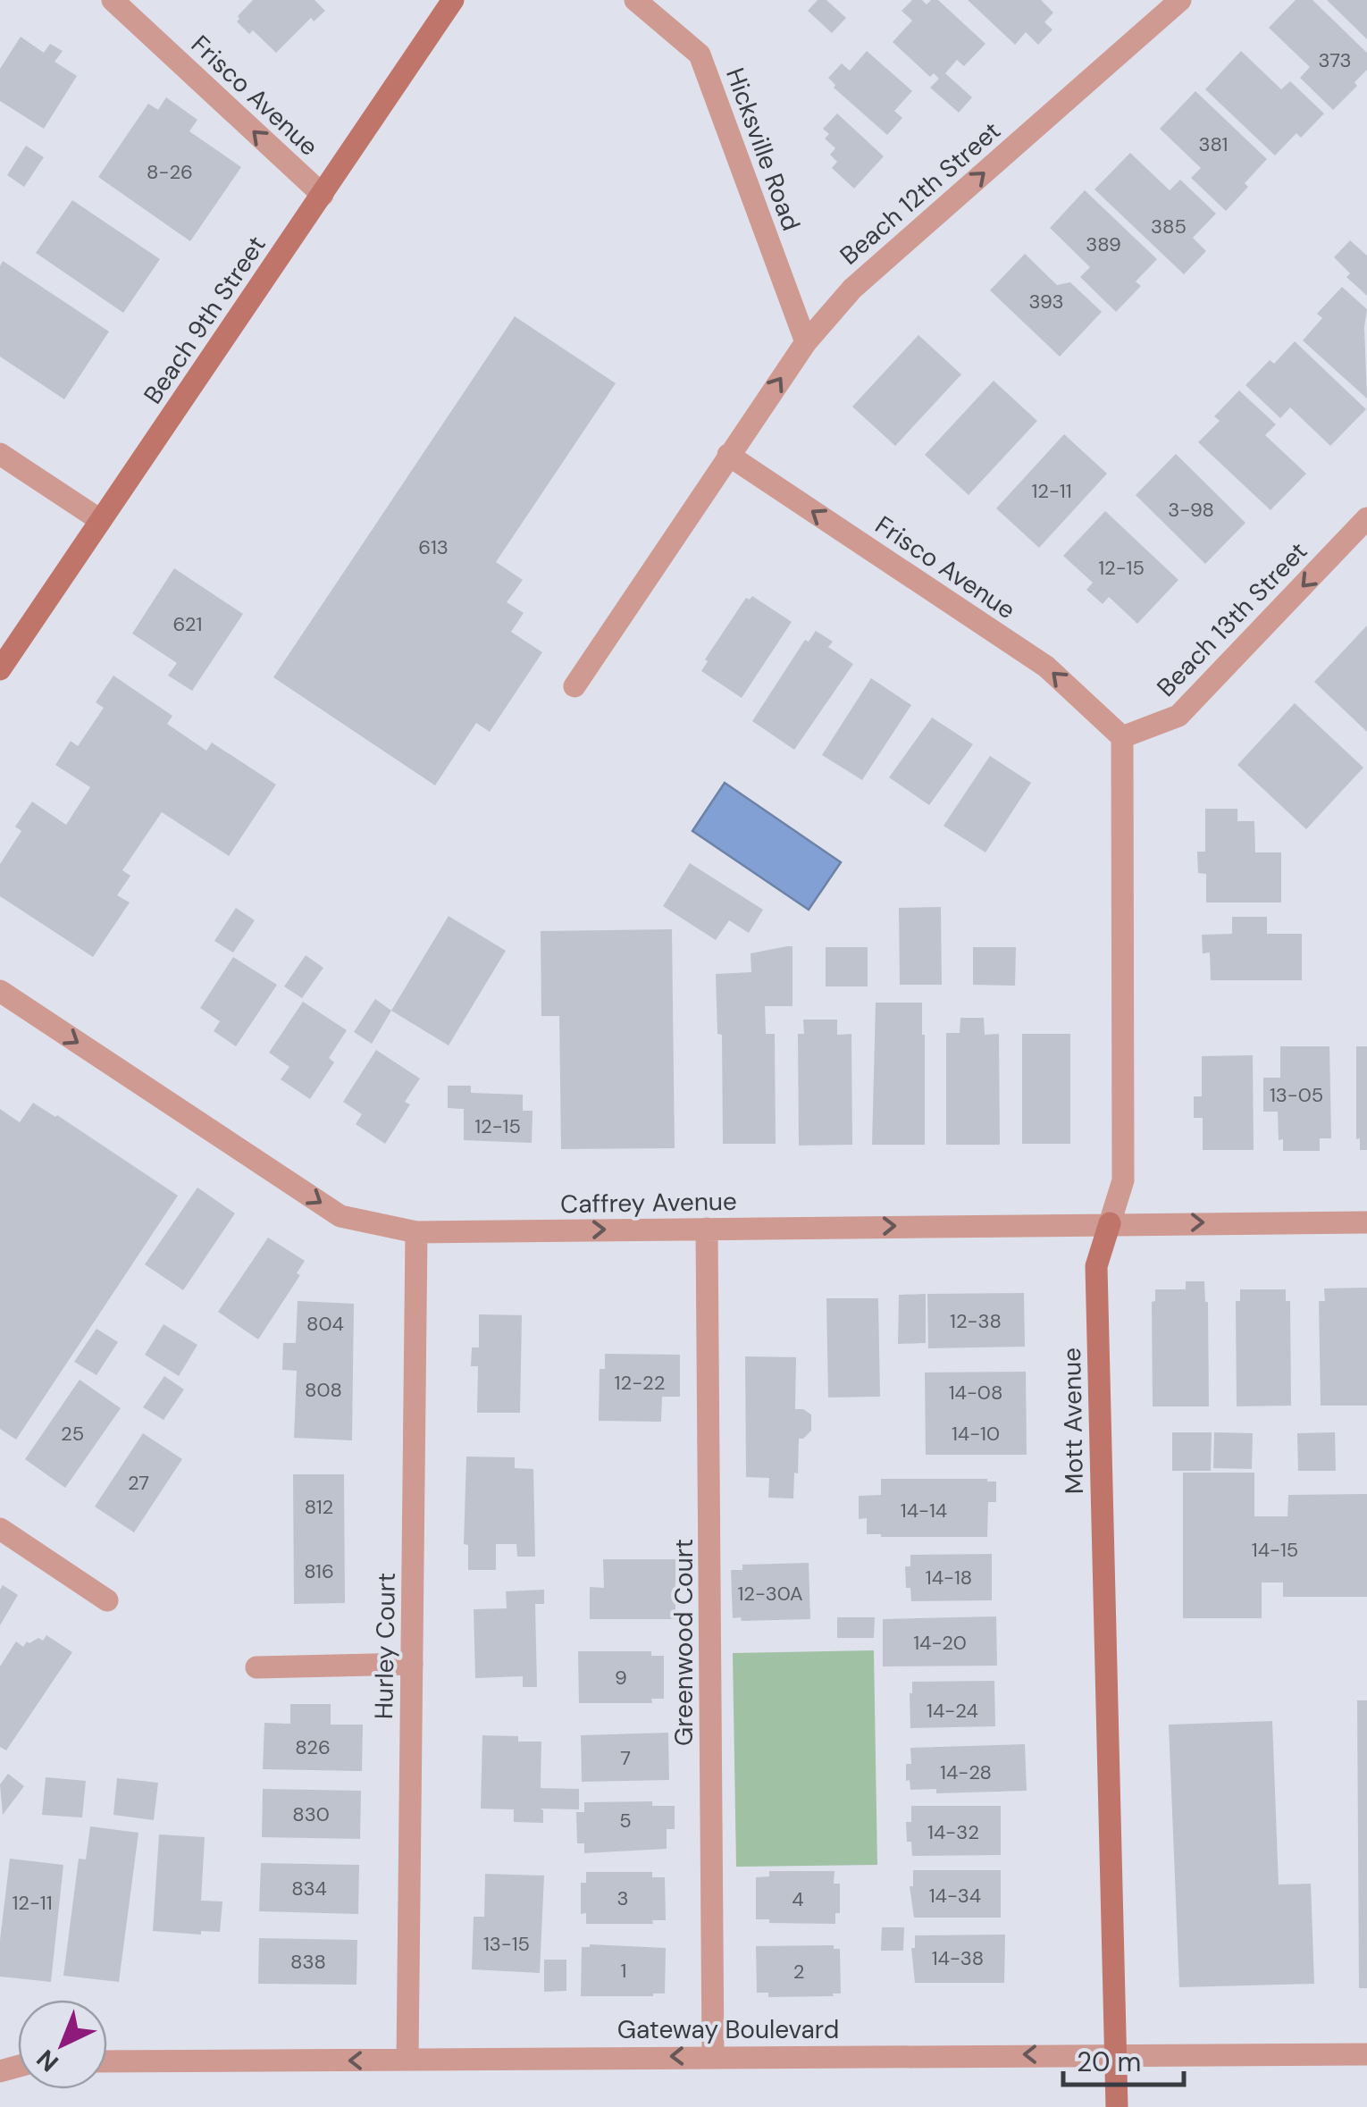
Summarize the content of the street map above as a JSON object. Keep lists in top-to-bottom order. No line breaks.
{"streets":{"street":["Frisco Avenue","Hicksville Road","Beach 12th Street","Beach 9th Street","Beach 13th Street","Caffrey Avenue","Mott Avenue","Greenwood Court","Hurley Court","Gateway Boulevard"]},"crossings":[["Frisco Avenue","Beach 12th Street"],["Frisco Avenue","Beach 9th Street"],["Frisco Avenue","Beach 13th Street"],["Frisco Avenue","Mott Avenue"],["Hicksville Road","Beach 12th Street"],["Beach 13th Street","Mott Avenue"],["Caffrey Avenue","Mott Avenue"],["Caffrey Avenue","Greenwood Court"],["Caffrey Avenue","Hurley Court"],["Mott Avenue","Gateway Boulevard"],["Greenwood Court","Gateway Boulevard"],["Hurley Court","Gateway Boulevard"]],"one_way":["Frisco Avenue","Beach 12th Street","Beach 13th Street","Caffrey Avenue","Gateway Boulevard"],"house_numbers":["373","381","8-26","385","389","393","12-11","3-98","613","12-15","621","13-05","12-15","12-38","804","12-22","808","14-08","25","14-10","27","812","14-14","14-15","816","14-18","12-30A","14-20","9","14-24","826","7","14-28","830","5","14-32","834","14-34","3","4","12-11","13-15","14-38","838","1","2"],"scale_bar":"20 m","north":"bottom left"}
